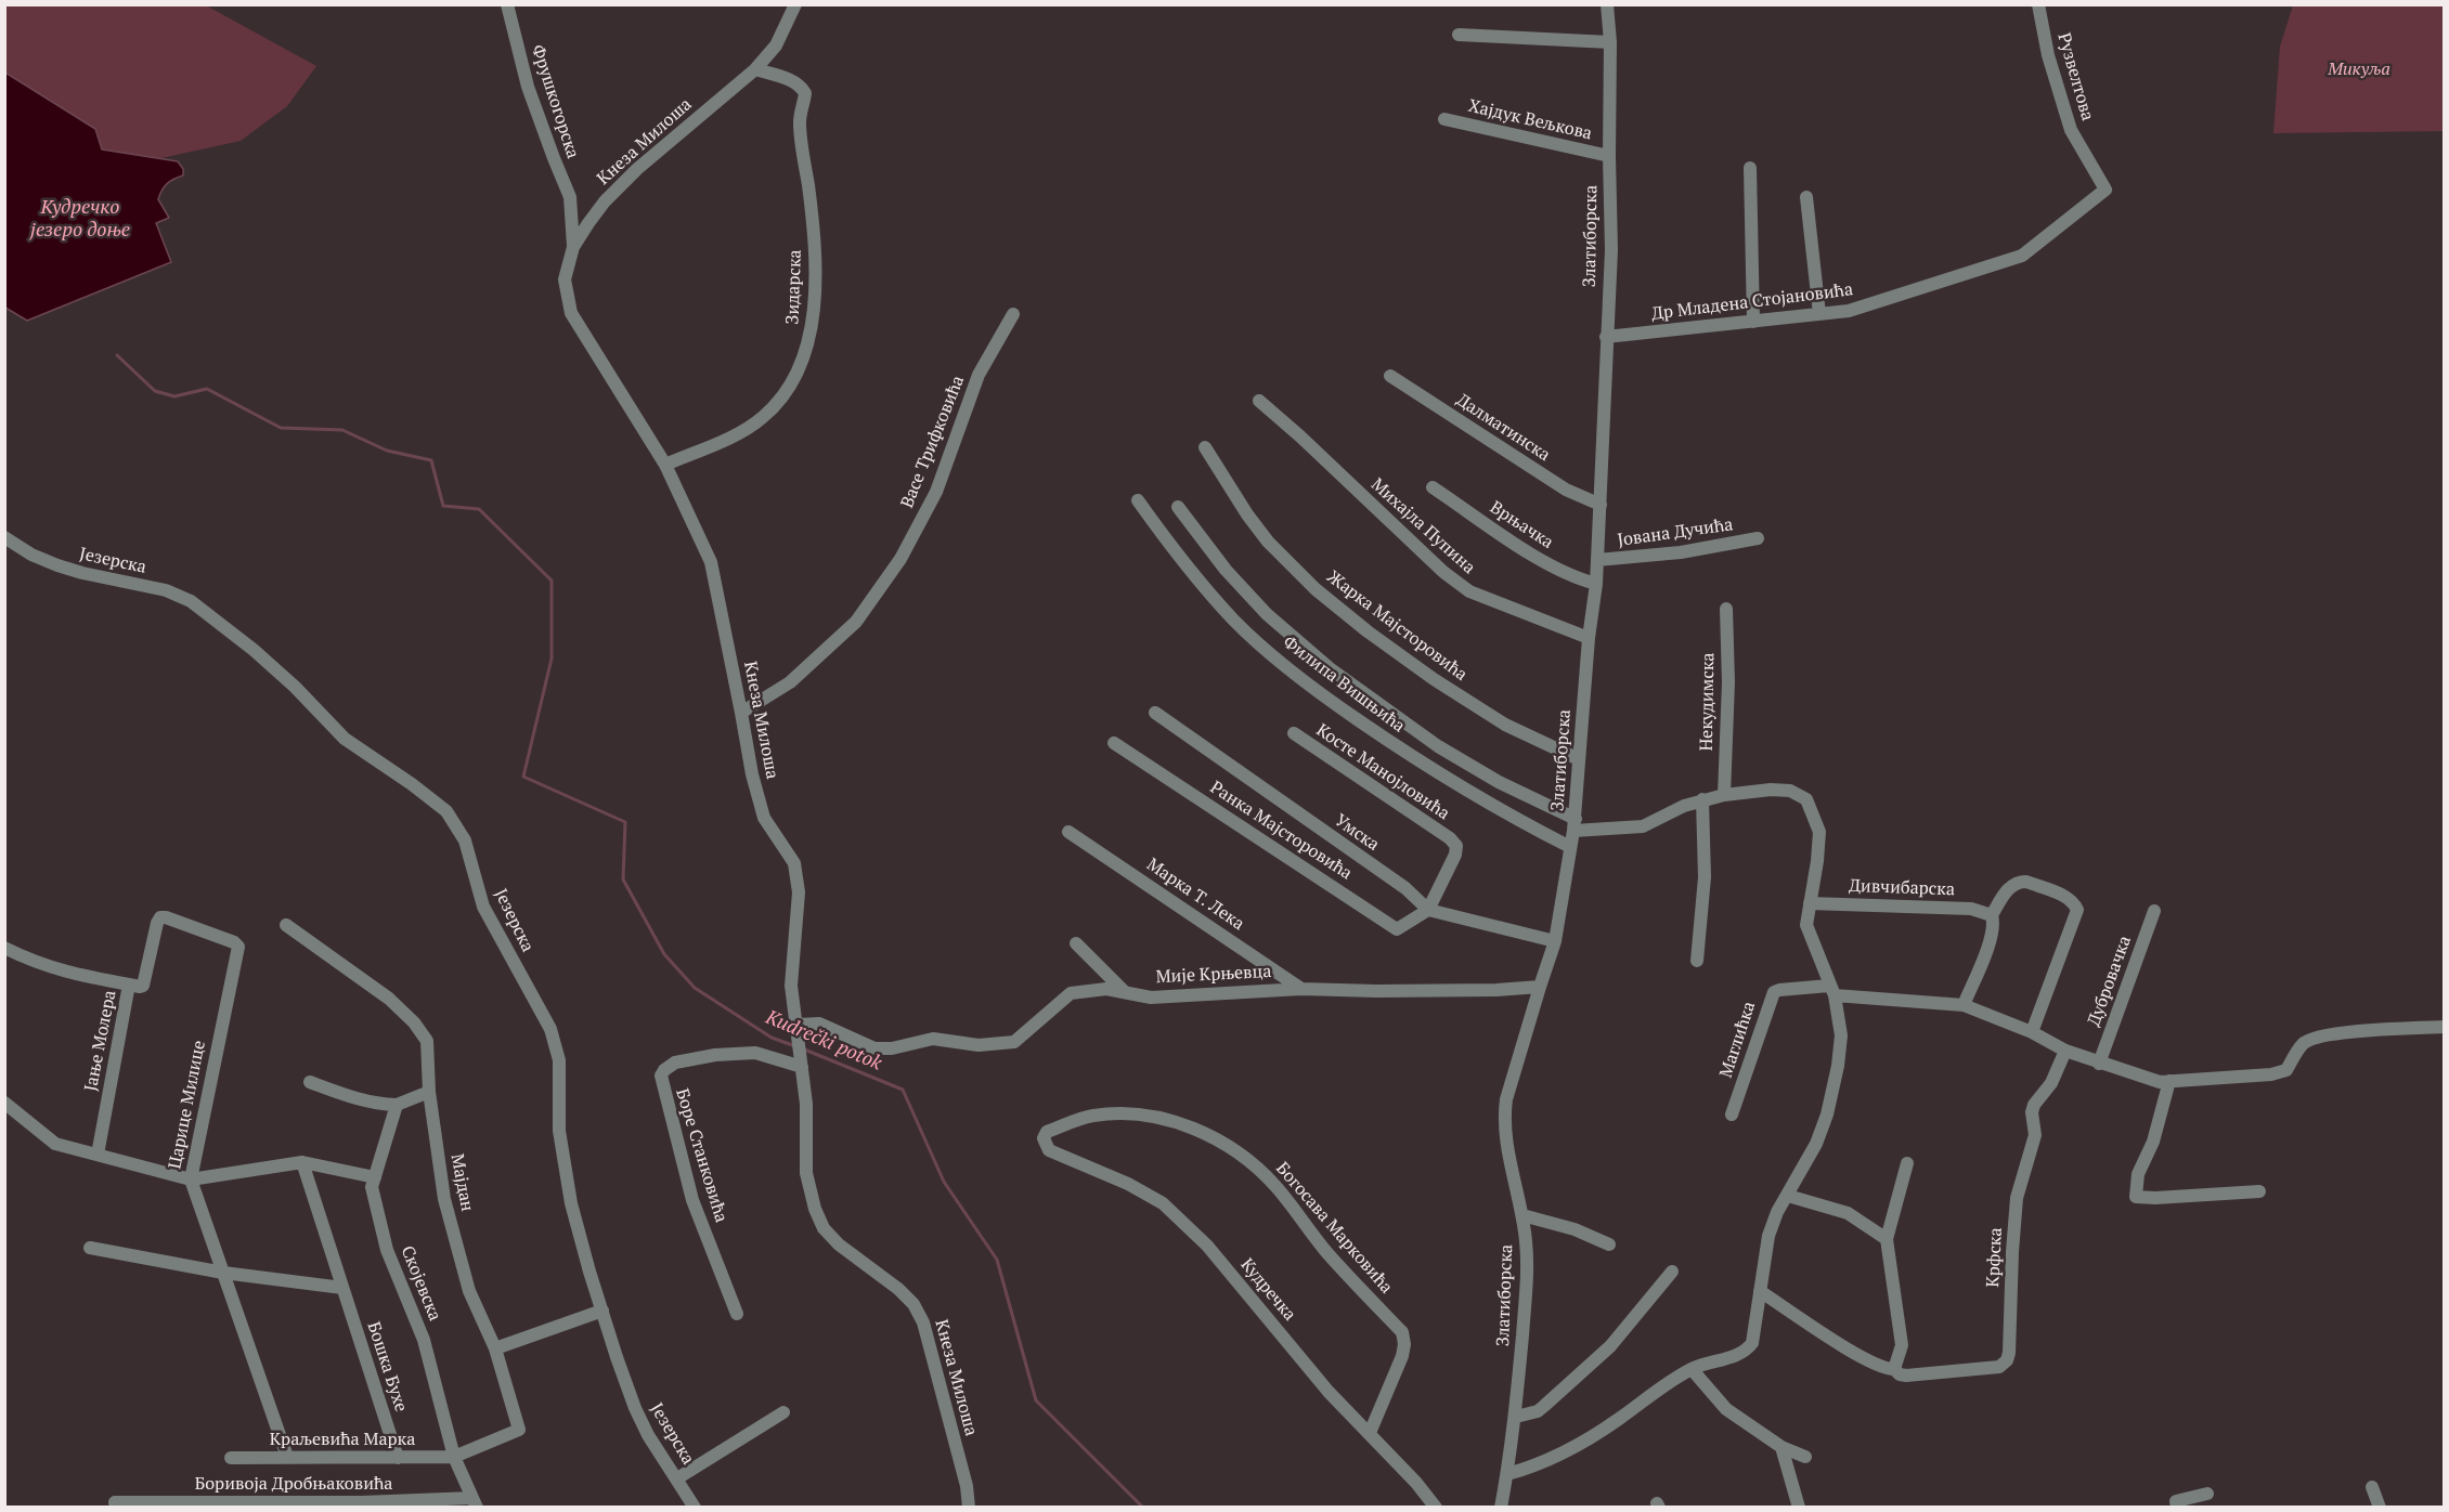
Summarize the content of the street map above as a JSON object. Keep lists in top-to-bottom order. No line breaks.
{"streets":{"street":["Рузвелтова","Фрушкогорска","Хајдук Вељкова","Кнеза Милоша","Златиборска","Зидарска","Др Младена Стојановића","Далматинска","Васе Трифковића","Врњачка","Михајла Пупина","Јована Дучића","Језерска","Жарка Мајсторовића","Филипа Вишњића","Некудимска","Косте Манојловића","Ранка Мајсторовића","Умска","Дивчибарска","Марка Т. Лека","Мије Крњевца","Дубровачка","Маглићка","Јање Молера","Царице Милице","Боре Станковића","Мајдан","Богосава Марковића","Крфска","Скојевска","Кудречка","Бошка Бухе","Краљевића Марка","Боривоја Дробњаковића"]},"crossings":[["Рузвелтова","Др Младена Стојановића"],["Фрушкогорска","Кнеза Милоша"],["Хајдук Вељкова","Златиборска"],["Кнеза Милоша","Зидарска"],["Кнеза Милоша","Васе Трифковића"],["Кнеза Милоша","Мије Крњевца"],["Кнеза Милоша","Боре Станковића"],["Златиборска","Др Младена Стојановића"],["Златиборска","Далматинска"],["Златиборска","Врњачка"],["Златиборска","Михајла Пупина"],["Златиборска","Јована Дучића"],["Златиборска","Жарка Мајсторовића"],["Златиборска","Филипа Вишњића"],["Златиборска","Умска"],["Златиборска","Мије Крњевца"],["Косте Манојловића","Ранка Мајсторовића"],["Косте Манојловића","Умска"],["Ранка Мајсторовића","Умска"],["Марка Т. Лека","Мије Крњевца"],["Јање Молера","Царице Милице"],["Царице Милице","Краљевића Марка"],["Мајдан","Скојевска"],["Мајдан","Краљевића Марка"],["Богосава Марковића","Кудречка"],["Скојевска","Краљевића Марка"],["Скојевска","Боривоја Дробњаковића"],["Бошка Бухе","Краљевића Марка"]],"water":["Кудречко језеро доње","Kudrečki potok"],"parks":["Микуља"]}
